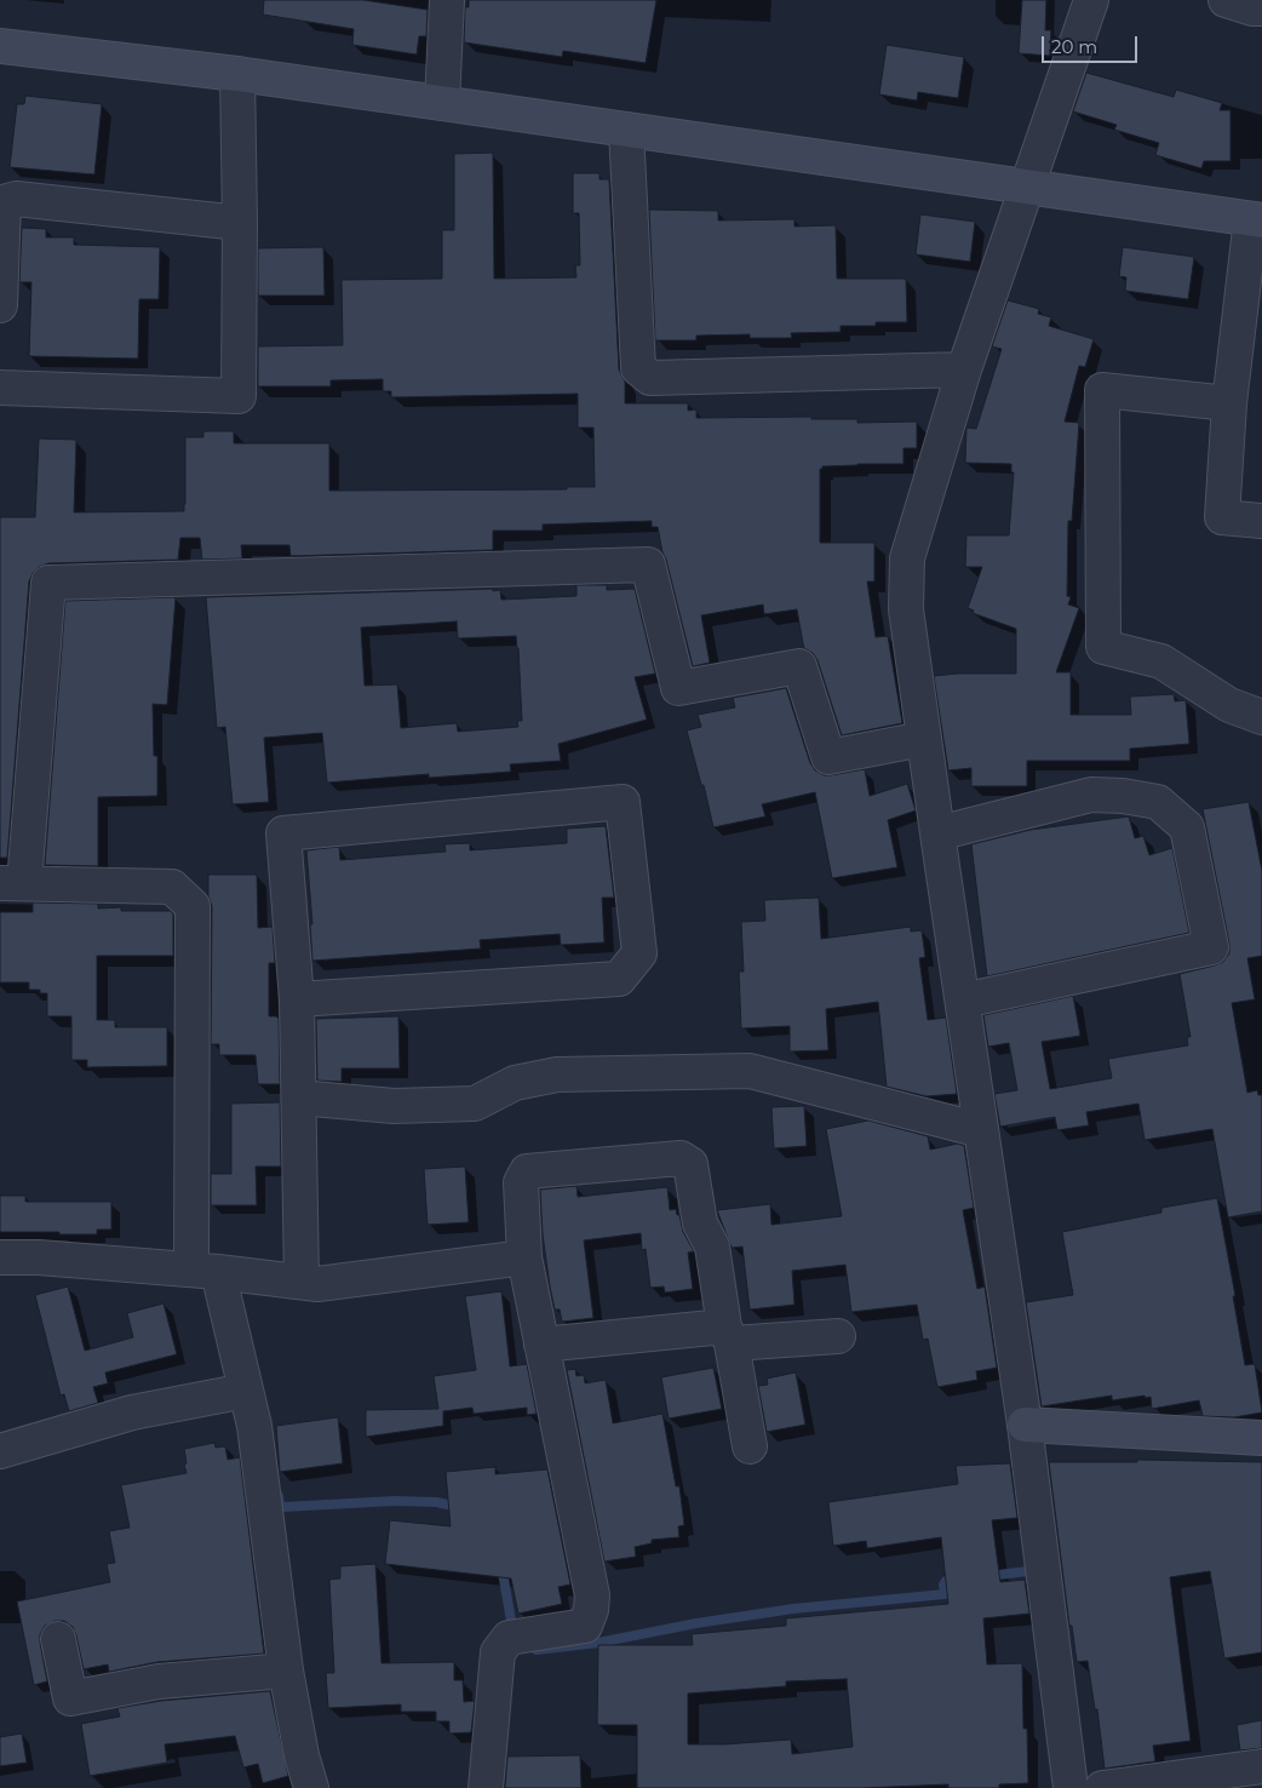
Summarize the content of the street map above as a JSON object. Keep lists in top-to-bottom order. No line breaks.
{"scale_bar":"20 m"}
